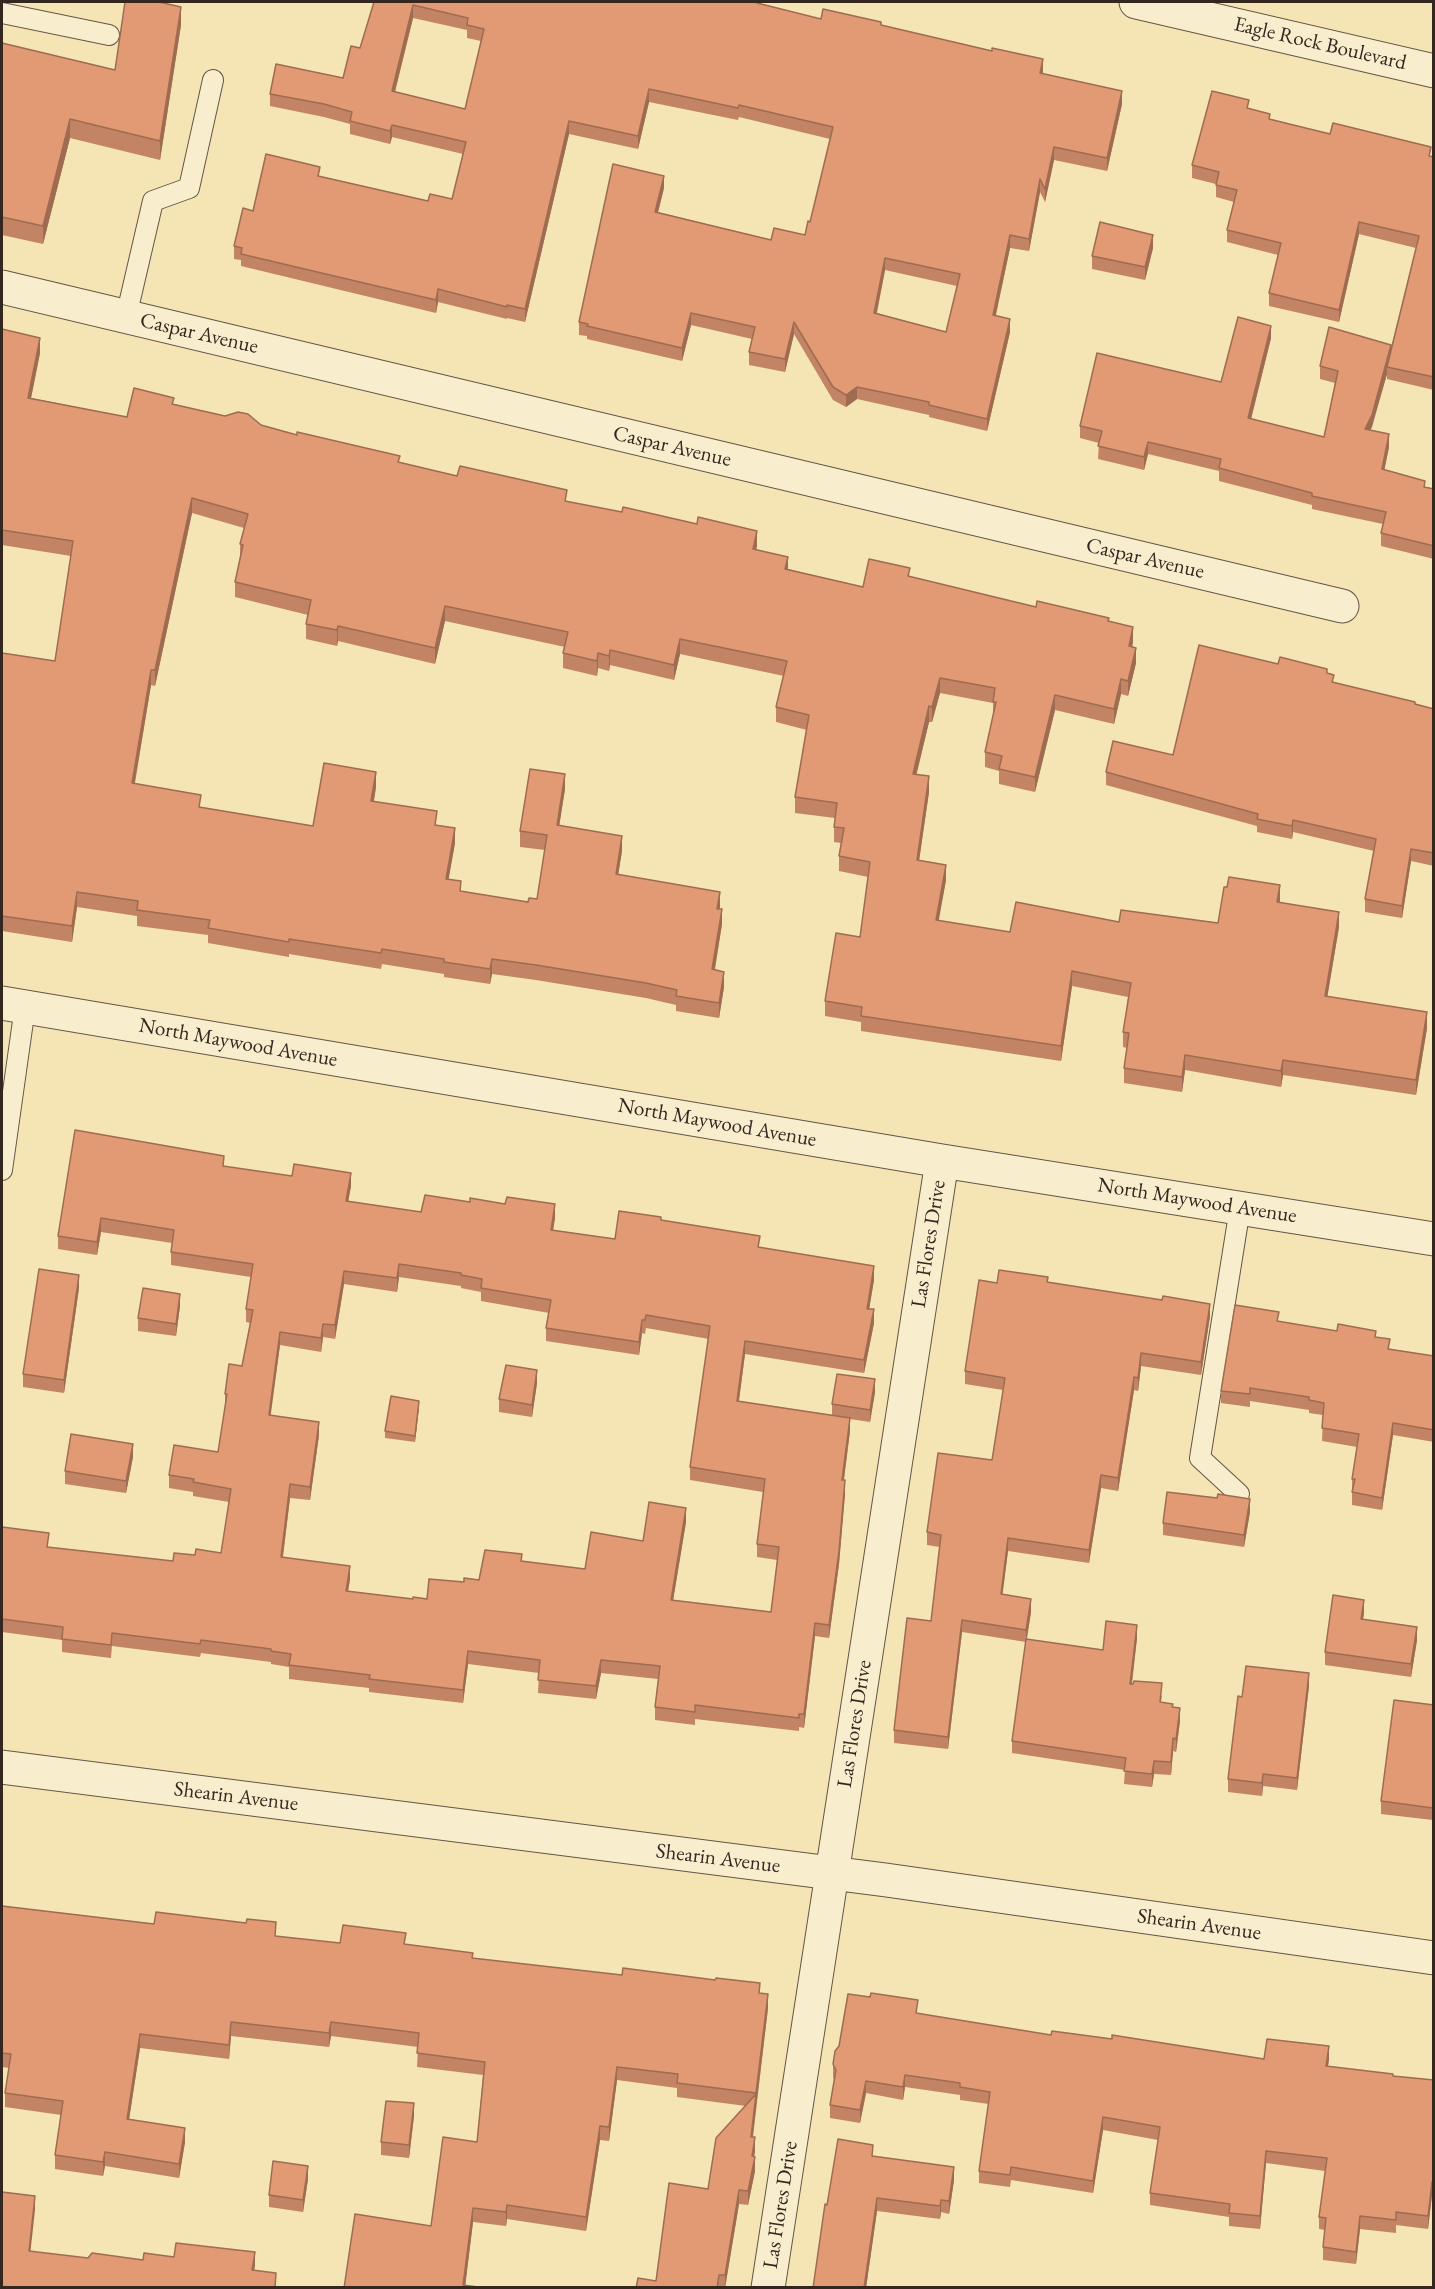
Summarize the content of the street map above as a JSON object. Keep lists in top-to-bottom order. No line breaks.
{"streets":{"street":["Eagle Rock Boulevard","Caspar Avenue","North Maywood Avenue","Las Flores Drive","Shearin Avenue"]},"crossings":[["North Maywood Avenue","Las Flores Drive"],["Las Flores Drive","Shearin Avenue"]]}
